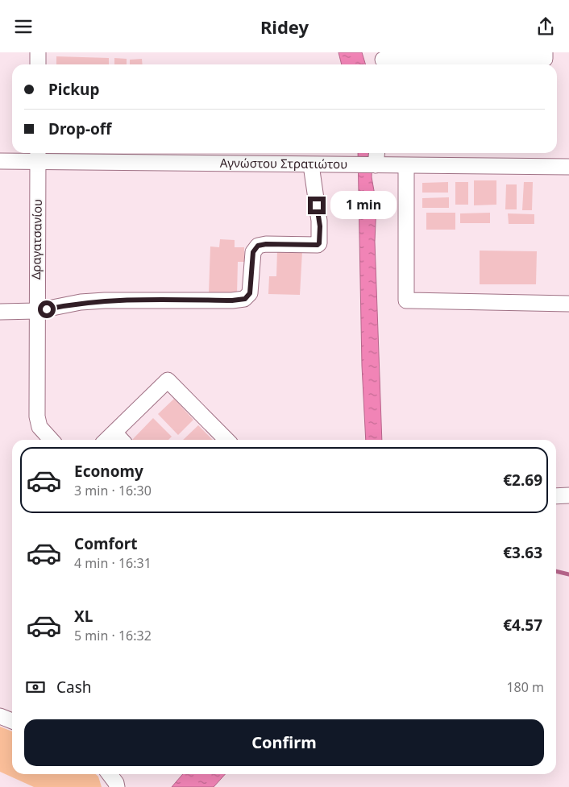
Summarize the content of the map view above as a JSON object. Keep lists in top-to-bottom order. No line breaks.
{"streets":{"street":["Αγνώστου Στρατιώτου","Δραγατσανίου"]},"crossings":[["Αγνώστου Στρατιώτου","Δραγατσανίου"]],"page":{"header":"Ridey","banner":["Pickup","Drop-off"],"bubble":"1 min","list":[{"name":"Economy","note":"3 min · 16:30","value":"€2.69"},{"name":"Comfort","note":"4 min · 16:31","value":"€3.63"},{"name":"XL","note":"5 min · 16:32","value":"€4.57"}],"pay":["Cash","180 m"],"buttons":"Confirm"}}
